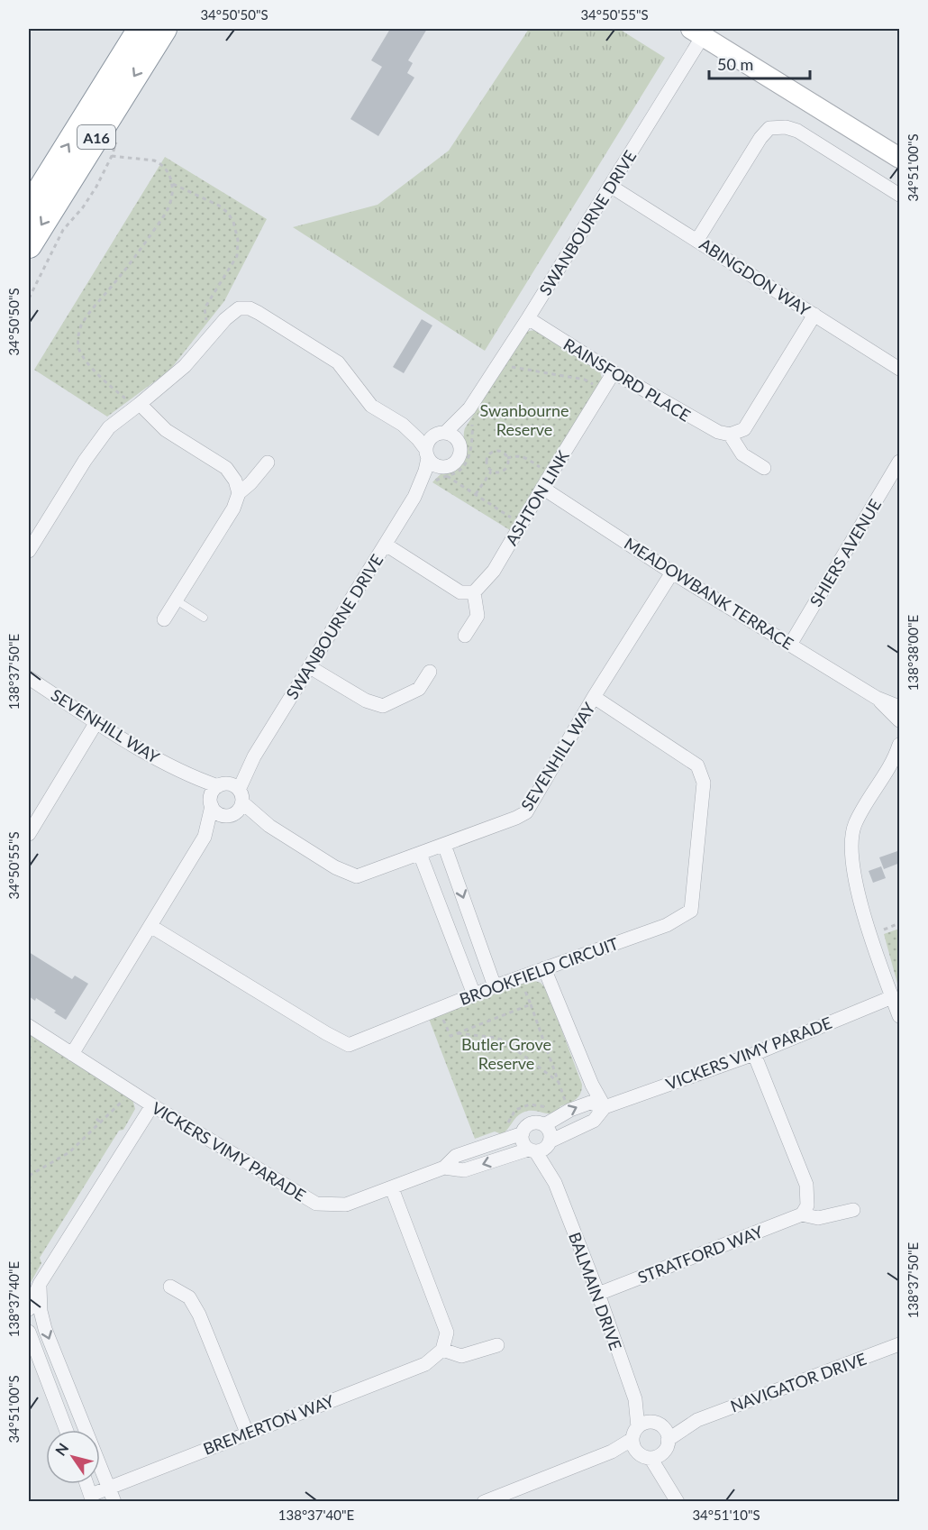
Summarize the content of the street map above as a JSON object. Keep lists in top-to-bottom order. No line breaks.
{"streets":{"highway":["A16"],"street":["SWANBOURNE DRIVE","ABINGDON WAY","RAINSFORD PLACE","ASHTON LINK","SHIERS AVENUE","MEADOWBANK TERRACE","SEVENHILL WAY","BROOKFIELD CIRCUIT","VICKERS VIMY PARADE","STRATFORD WAY","BALMAIN DRIVE","NAVIGATOR DRIVE","BREMERTON WAY"]},"crossings":[["SWANBOURNE DRIVE","ABINGDON WAY"],["SWANBOURNE DRIVE","RAINSFORD PLACE"],["SWANBOURNE DRIVE","SEVENHILL WAY"],["SWANBOURNE DRIVE","BROOKFIELD CIRCUIT"],["SWANBOURNE DRIVE","VICKERS VIMY PARADE"],["RAINSFORD PLACE","ASHTON LINK"],["ASHTON LINK","MEADOWBANK TERRACE"],["SHIERS AVENUE","MEADOWBANK TERRACE"],["MEADOWBANK TERRACE","SEVENHILL WAY"],["SEVENHILL WAY","BROOKFIELD CIRCUIT"],["VICKERS VIMY PARADE","BALMAIN DRIVE"],["STRATFORD WAY","BALMAIN DRIVE"],["BALMAIN DRIVE","NAVIGATOR DRIVE"]],"parks":["Swanbourne Reserve","Butler Grove Reserve"],"scale_bar":"50 m","north":"top left","coordinates":["34°50'50\"S","34°50'55\"S","34°51'00\"S","138°38'00\"E","138°37'50\"E","138°37'40\"E","34°51'10\"S"]}
